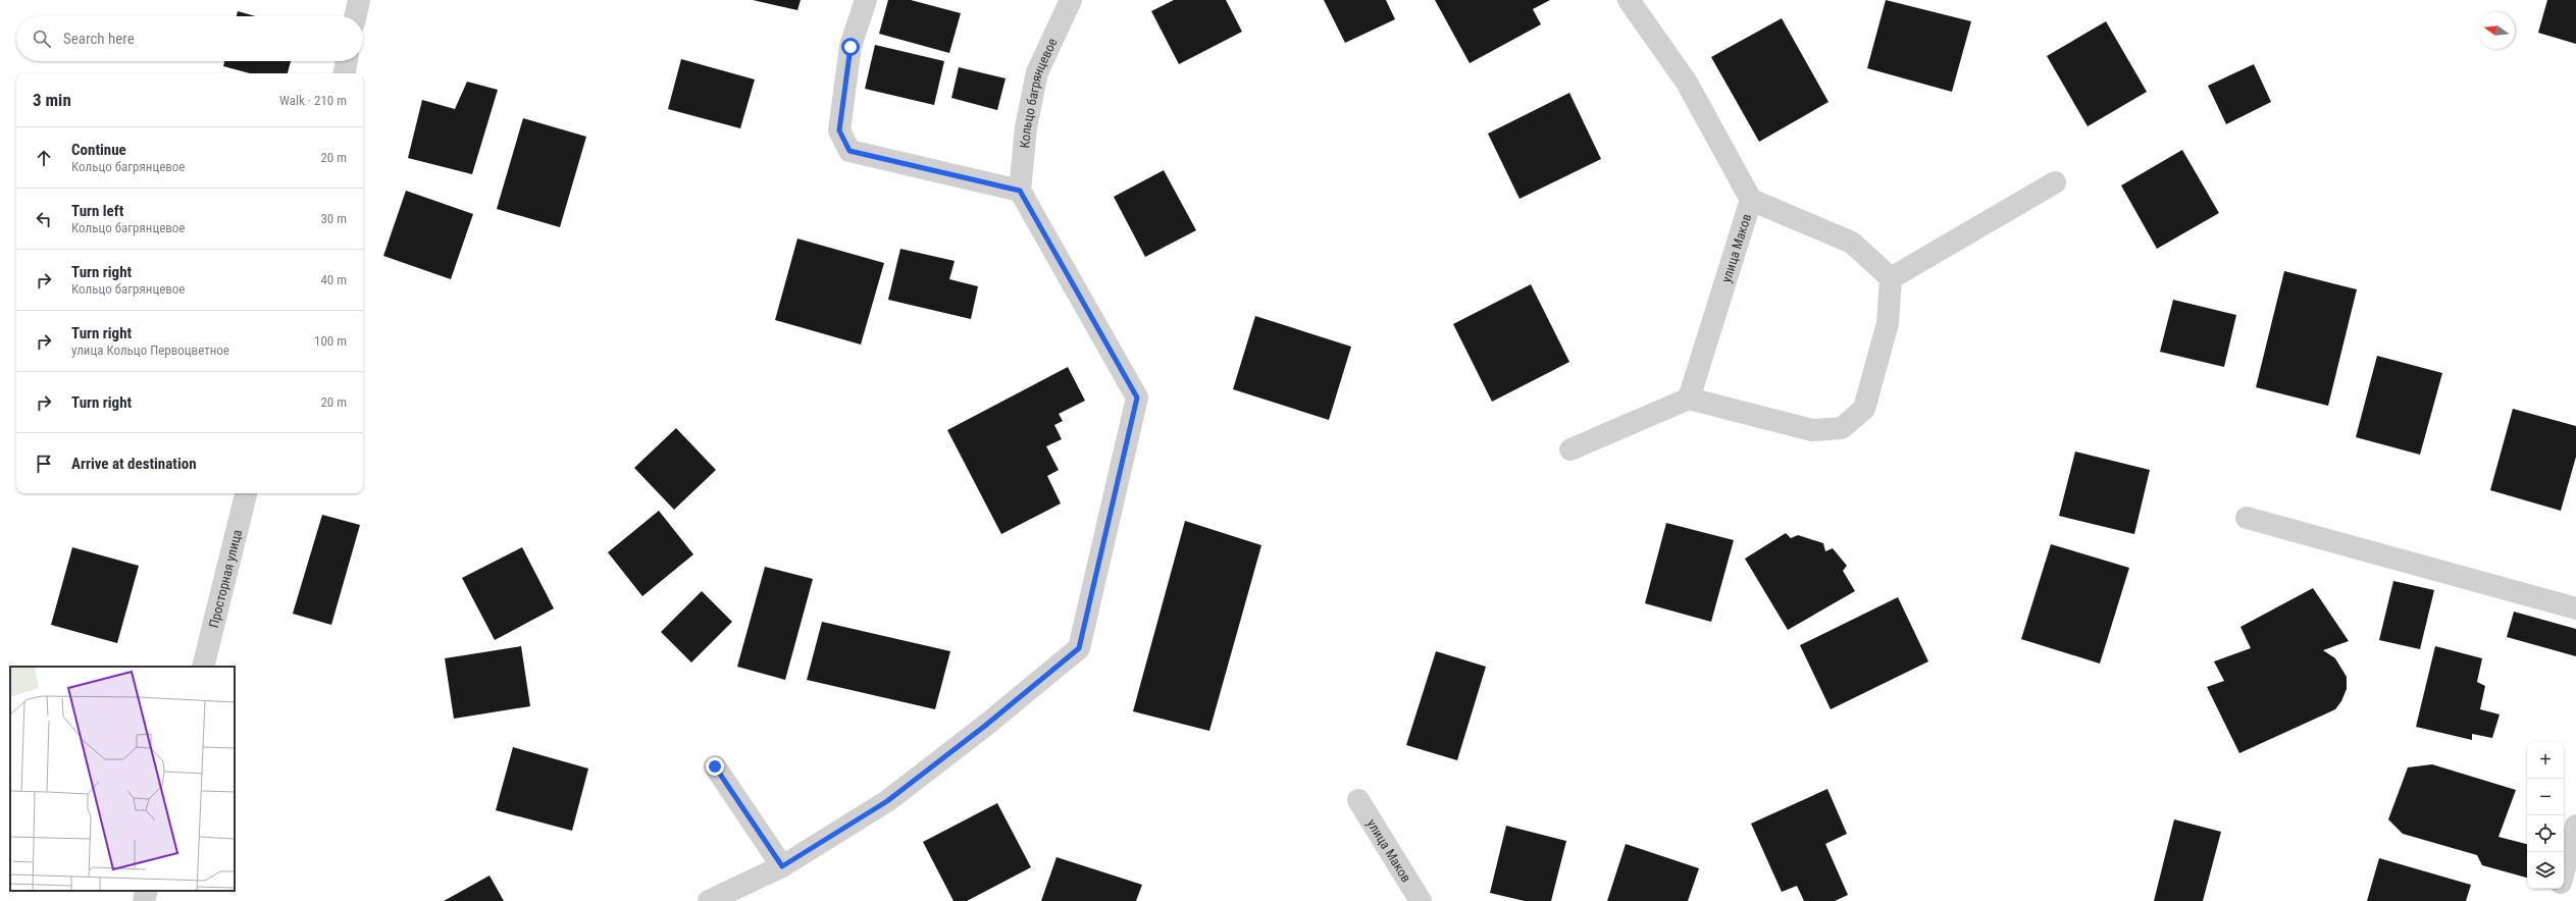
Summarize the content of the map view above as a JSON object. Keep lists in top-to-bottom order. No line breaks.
{"streets":{"street":["Кольцо багрянцевое","улица Маков","Просторная улица"]},"north":"left","page":{"search":"Search here","heading":["3 min","Walk · 210 m"],"list":[["Continue","Кольцо багрянцевое","20 m"],["Turn left","Кольцо багрянцевое","30 m"],["Turn right","Кольцо багрянцевое","40 m"],["Turn right","улица Кольцо Первоцветное","100 m"],["Turn right","20 m"],"Arrive at destination"],"map_buttons":["+","−"]}}
